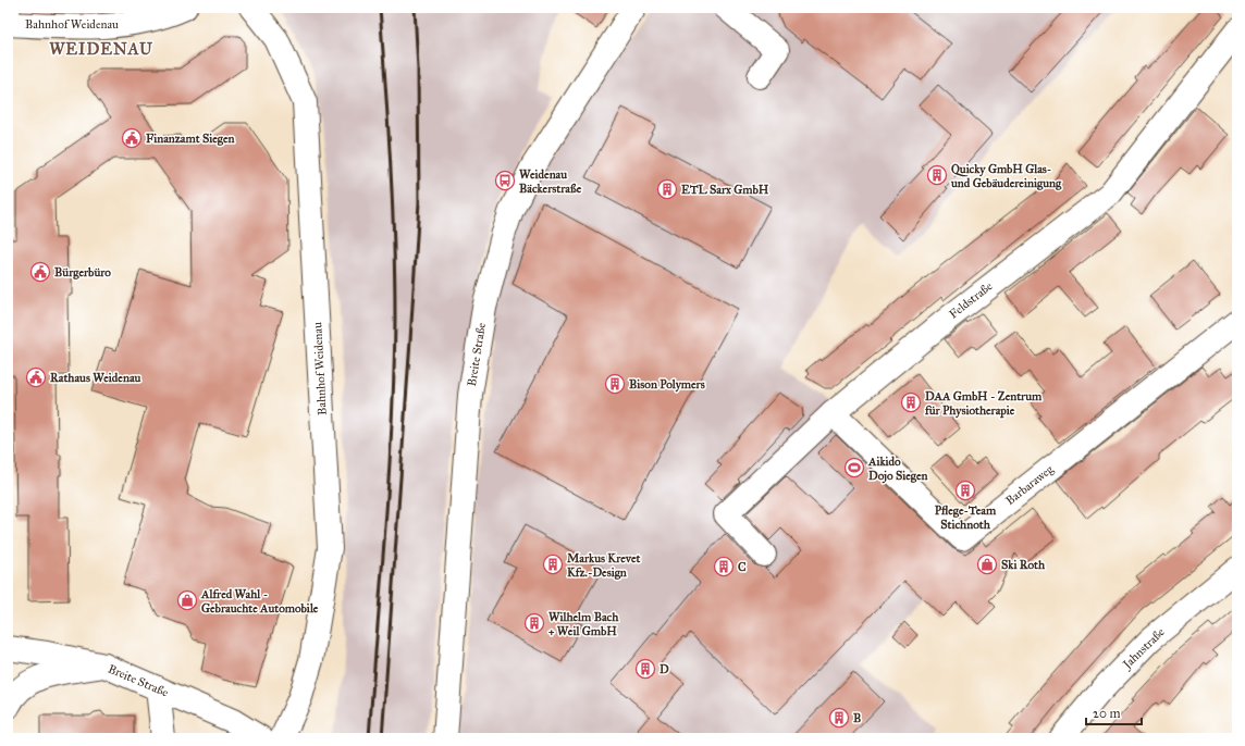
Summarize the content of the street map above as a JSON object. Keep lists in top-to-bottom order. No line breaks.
{"streets":{"street":["Bahnhof Weidenau","Feldstraße","Breite Straße","Barbaraweg","Jahnstraße"]},"crossings":[["Feldstraße","Barbaraweg"]],"districts":["WEIDENAU"],"places":{"public building":["Finanzamt Siegen","Bürgerbüro","Rathaus Weidenau"],"building":["Quicky GmbH Glas- und Gebäudereinigung","ETL Sarx GmbH","Bison Polymers","DAA GmbH - Zentrum für Physiotherapie","Pflege-Team Stichnoth","Markus Krevet Kfz.-Design","C","Wilhelm Bach + Weil GmbH","D","B"],"bus stop":["Weidenau Bäckerstraße"],"sports":["Aikido Dojo Siegen"],"shop":["Ski Roth","Alfred Wahl - Gebrauchte Automobile"]},"scale_bar":"20 m"}
